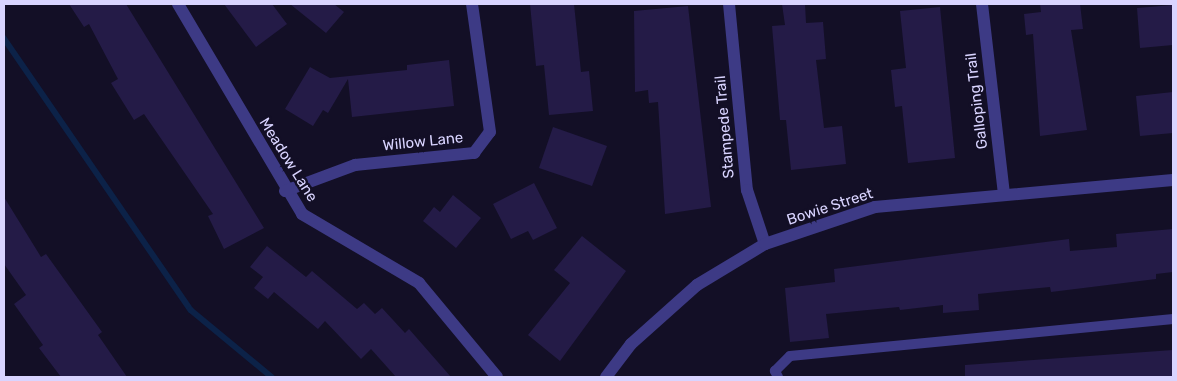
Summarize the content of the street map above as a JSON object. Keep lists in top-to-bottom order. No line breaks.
{"streets":{"street":["Galloping Trail","Stampede Trail","Willow Lane","Meadow Lane","Bowie Street"]},"crossings":[["Galloping Trail","Bowie Street"],["Stampede Trail","Bowie Street"],["Willow Lane","Meadow Lane"]]}
